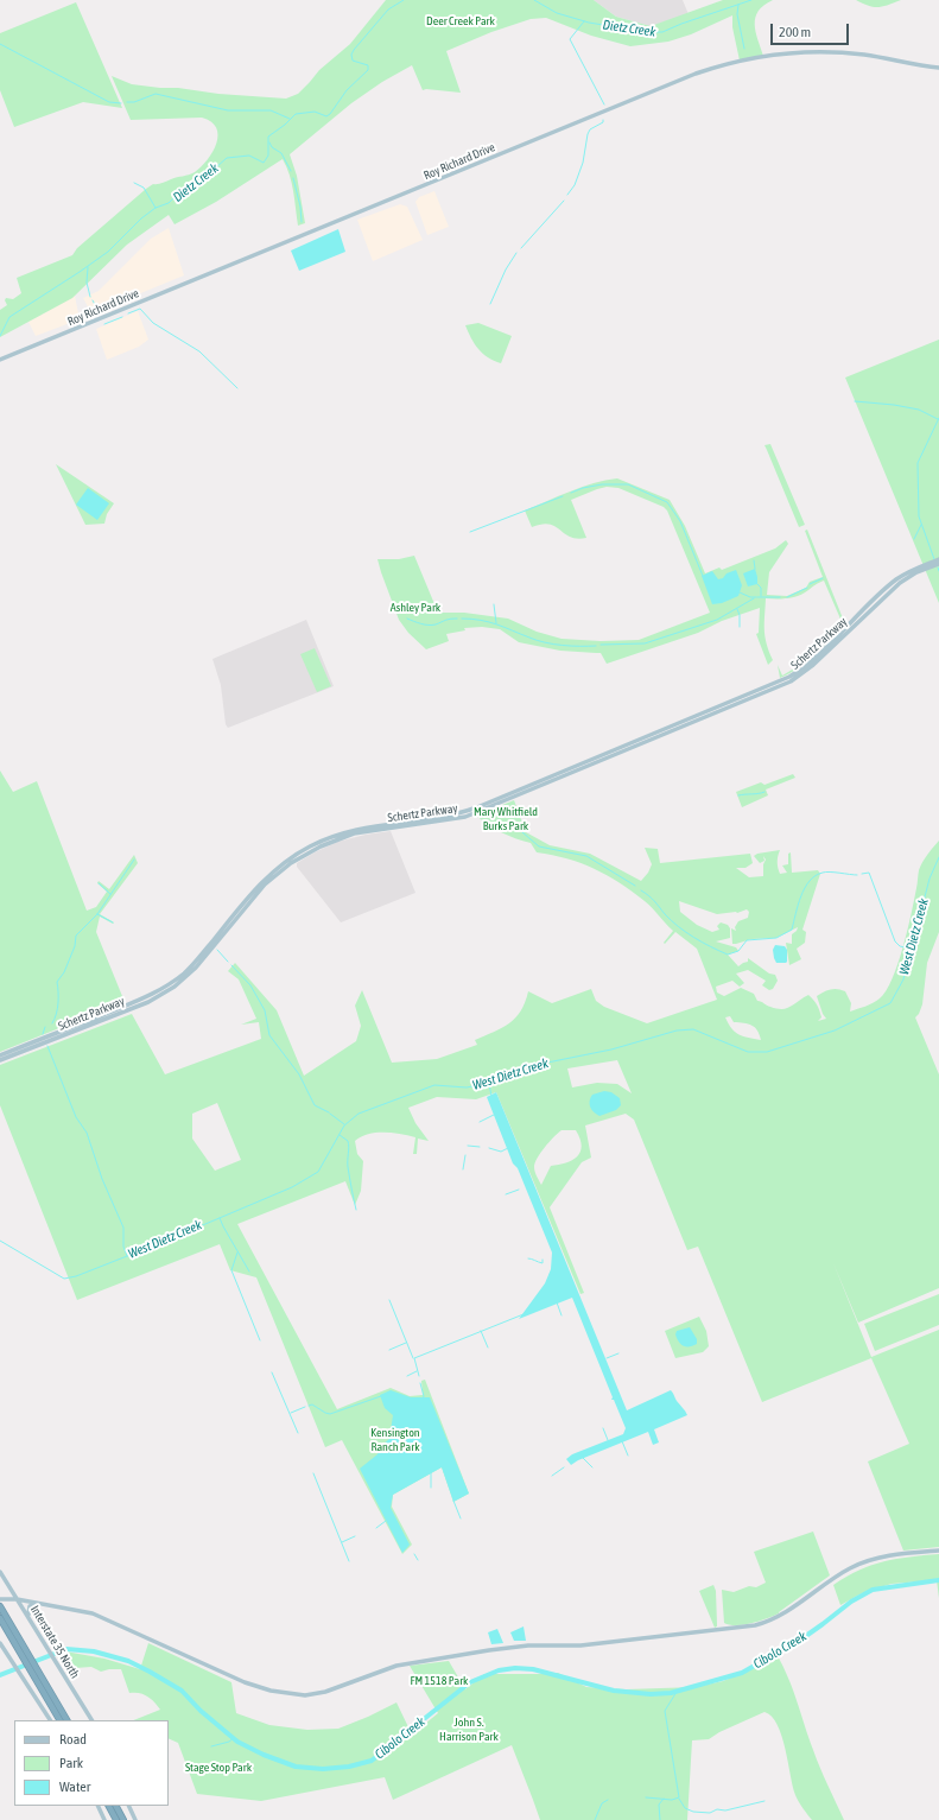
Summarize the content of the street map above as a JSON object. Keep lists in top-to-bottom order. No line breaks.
{"streets":{"main road":["Roy Richard Drive","Schertz Parkway","Interstate 35 North"]},"water":["Dietz Creek","West Dietz Creek","Cibolo Creek"],"parks":["Deer Creek Park","Ashley Park","Mary Whitfield Burks Park","Kensington Ranch Park","FM 1518 Park","John S. Harrison Park","Stage Stop Park"],"legend":["Road","Park","Water"],"scale_bar":"200 m"}
